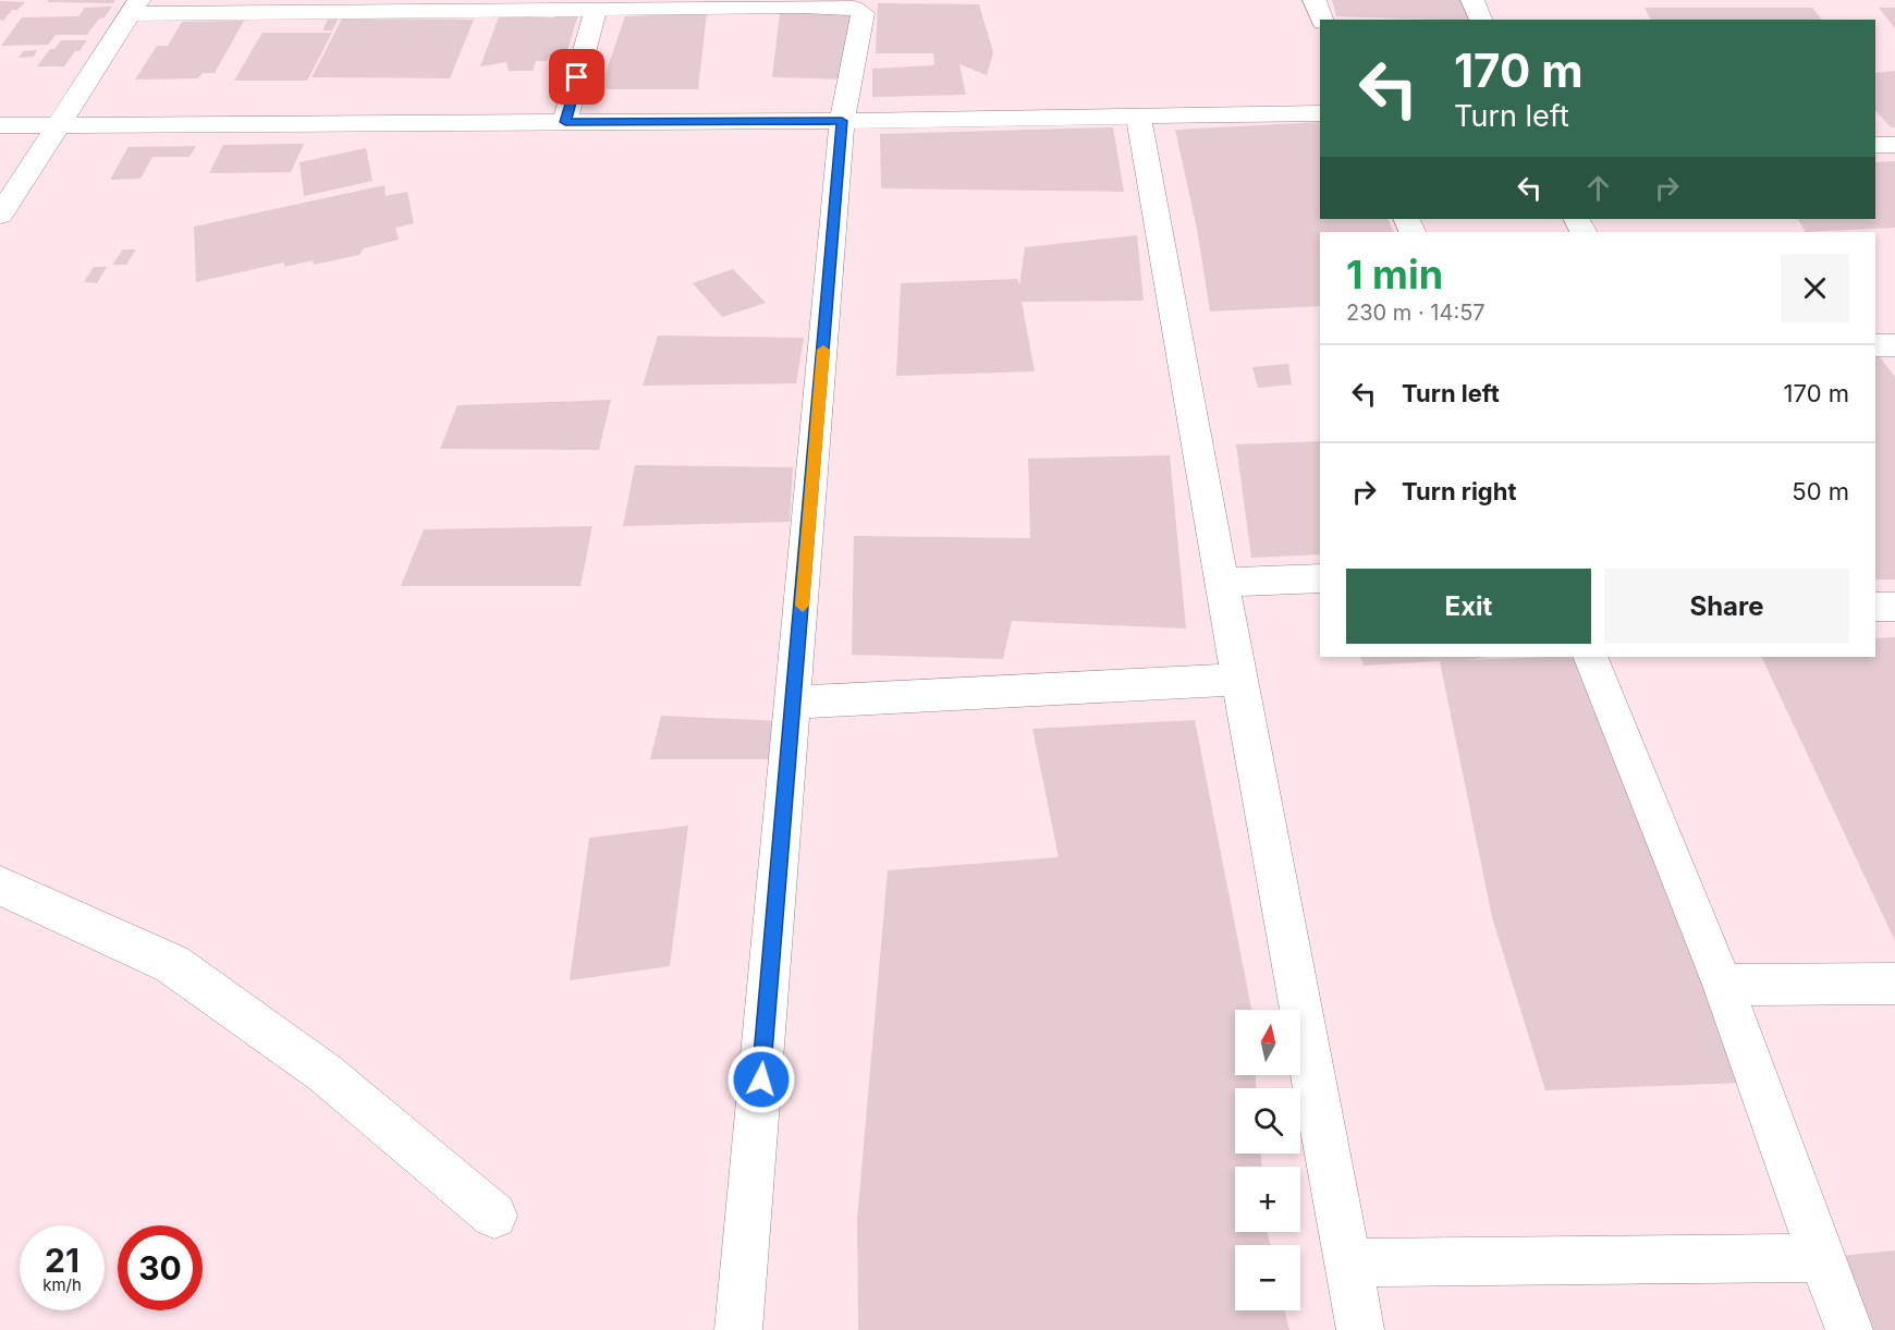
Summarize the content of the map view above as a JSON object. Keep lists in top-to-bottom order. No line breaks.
{"north":"top","page":{"turn":["170 m","Turn left"],"heading":["1 min","230 m · 14:57"],"list":[{"name":"Turn left","value":"170 m"},{"name":"Turn right","value":"50 m"}],"buttons":["Exit","Share"],"map_buttons":["+","−"],"speed":"21 km/h","limit":"30"}}
